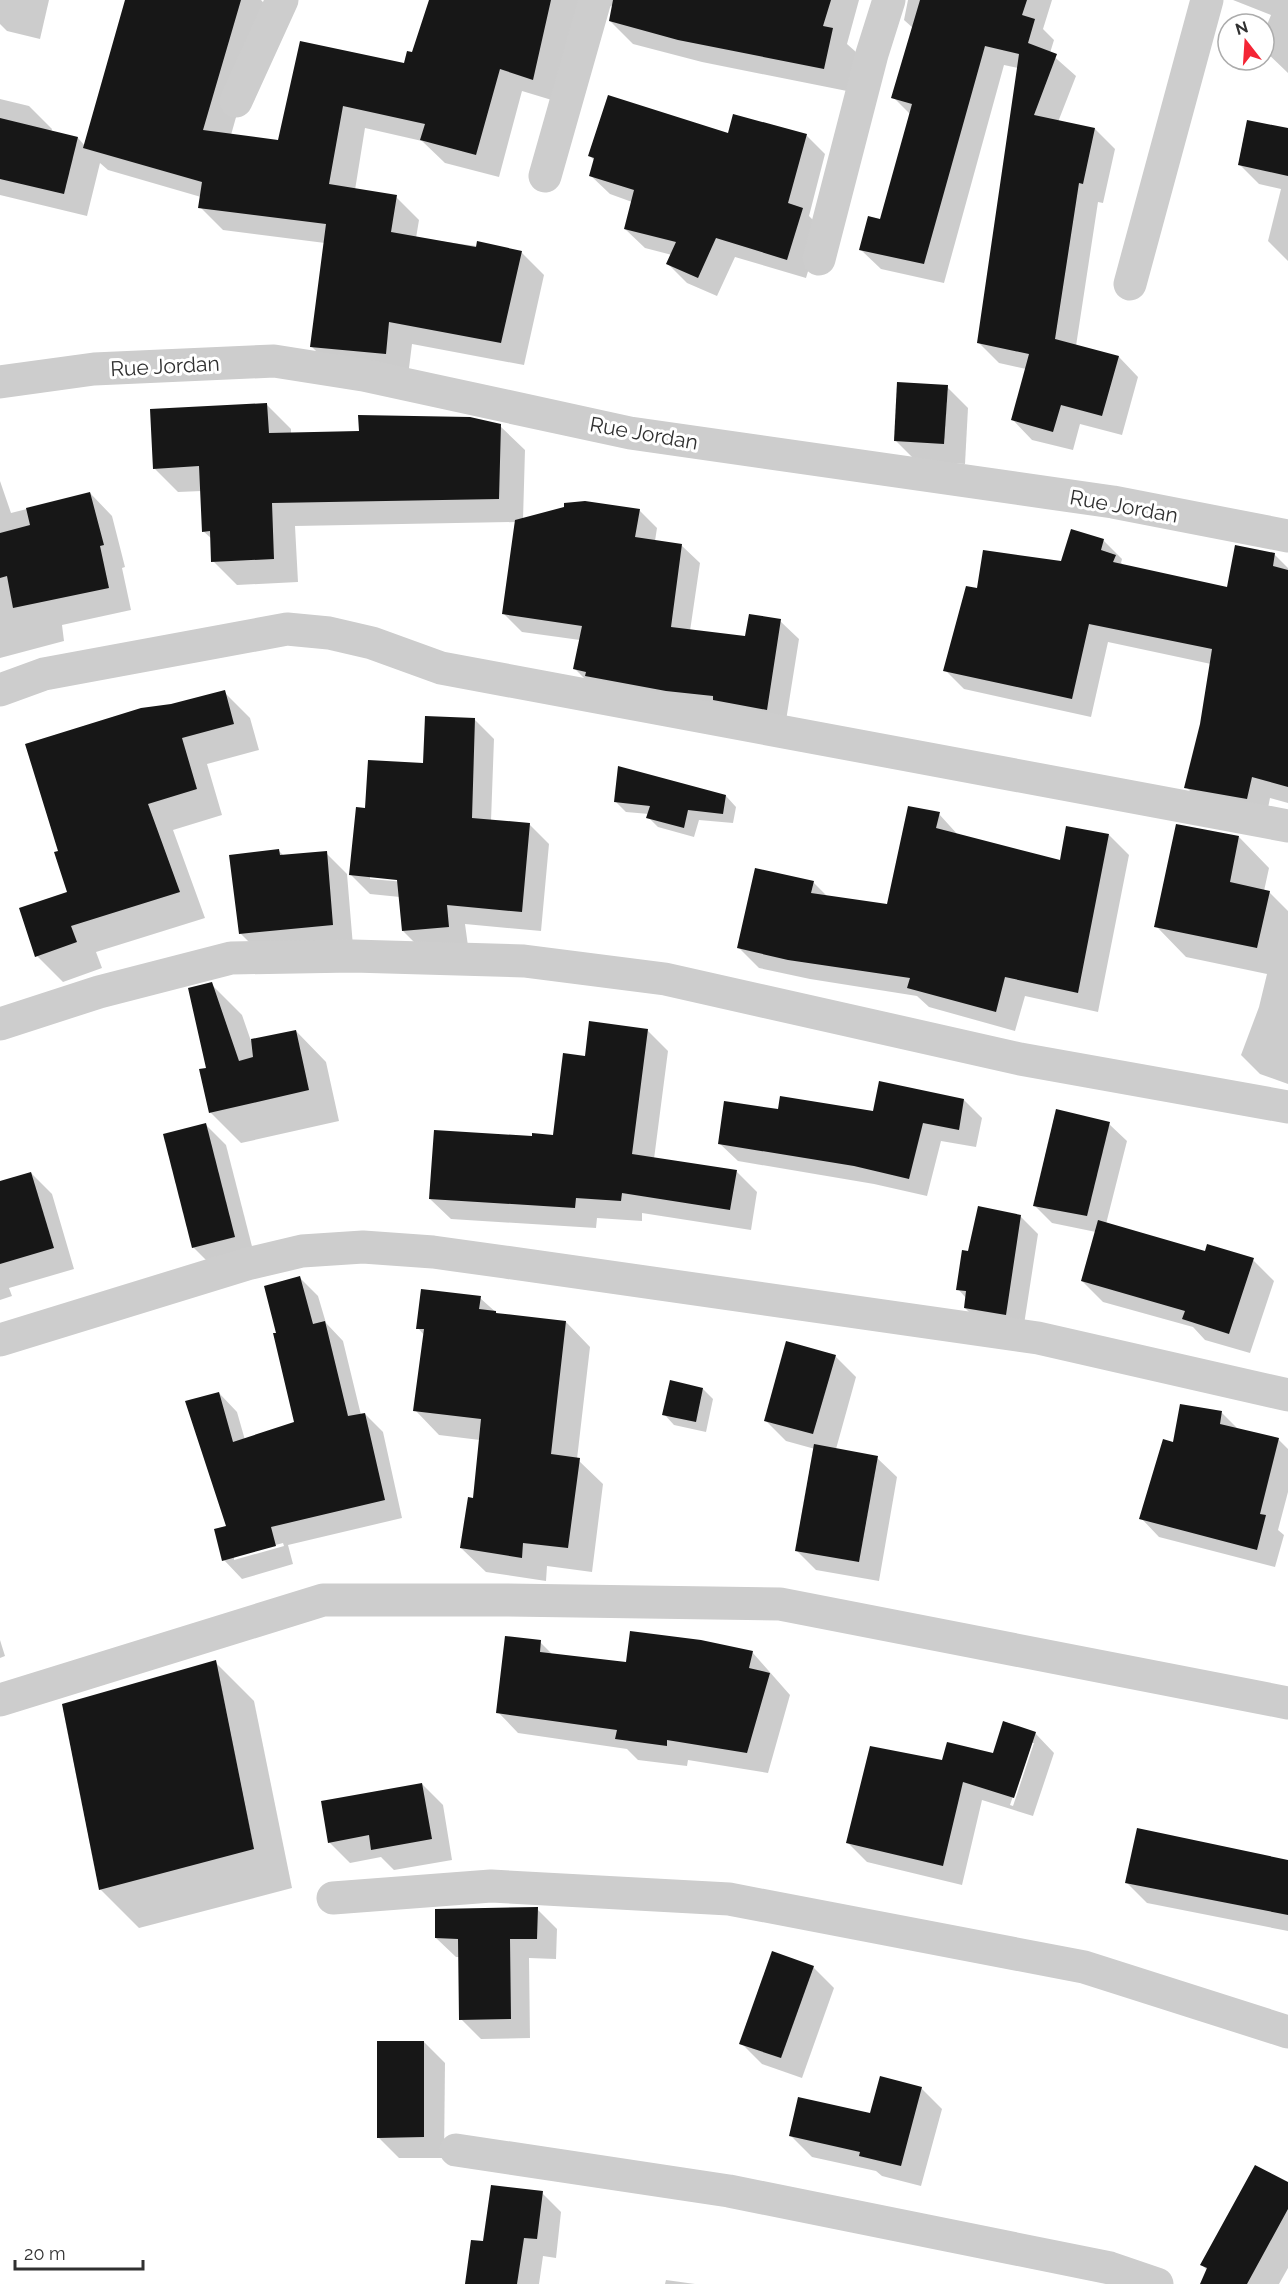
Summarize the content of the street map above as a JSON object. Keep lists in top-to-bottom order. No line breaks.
{"streets":{"street":["Rue Jordan"]},"scale_bar":"20 m","north":"top"}
